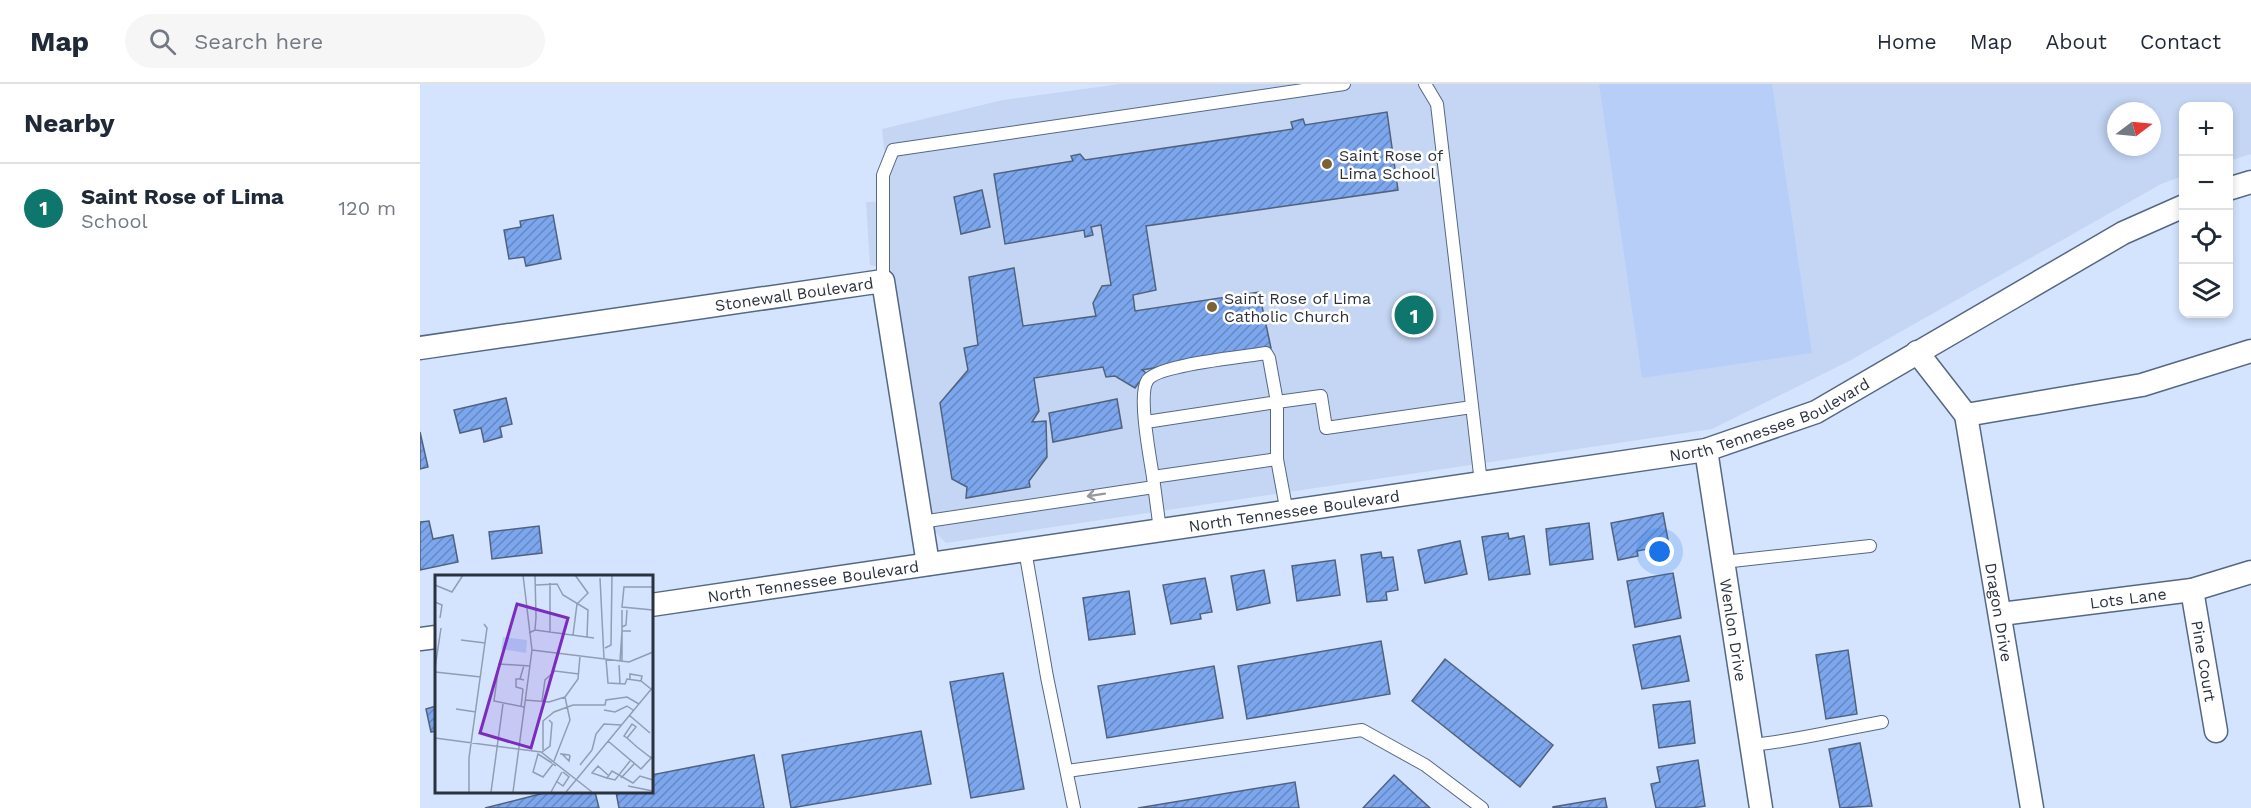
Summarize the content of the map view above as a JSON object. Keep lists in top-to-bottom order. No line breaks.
{"streets":{"street":["Stonewall Boulevard","North Tennessee Boulevard","Lots Lane","Dragon Drive","Wenlon Drive","Pine Court"]},"crossings":[["Stonewall Boulevard","North Tennessee Boulevard"],["North Tennessee Boulevard","Wenlon Drive"],["Lots Lane","Dragon Drive"],["Lots Lane","Pine Court"]],"places":["Saint Rose of Lima School","Saint Rose of Lima Catholic Church"],"north":"right","page":{"header":"Map","search":"Search here","nav":["Home","Map","About","Contact"],"heading":"Nearby","map_buttons":["+","−"],"list":[{"mark":"1","name":"Saint Rose of Lima","note":"School","value":"120 m"}],"pins":"1"}}
